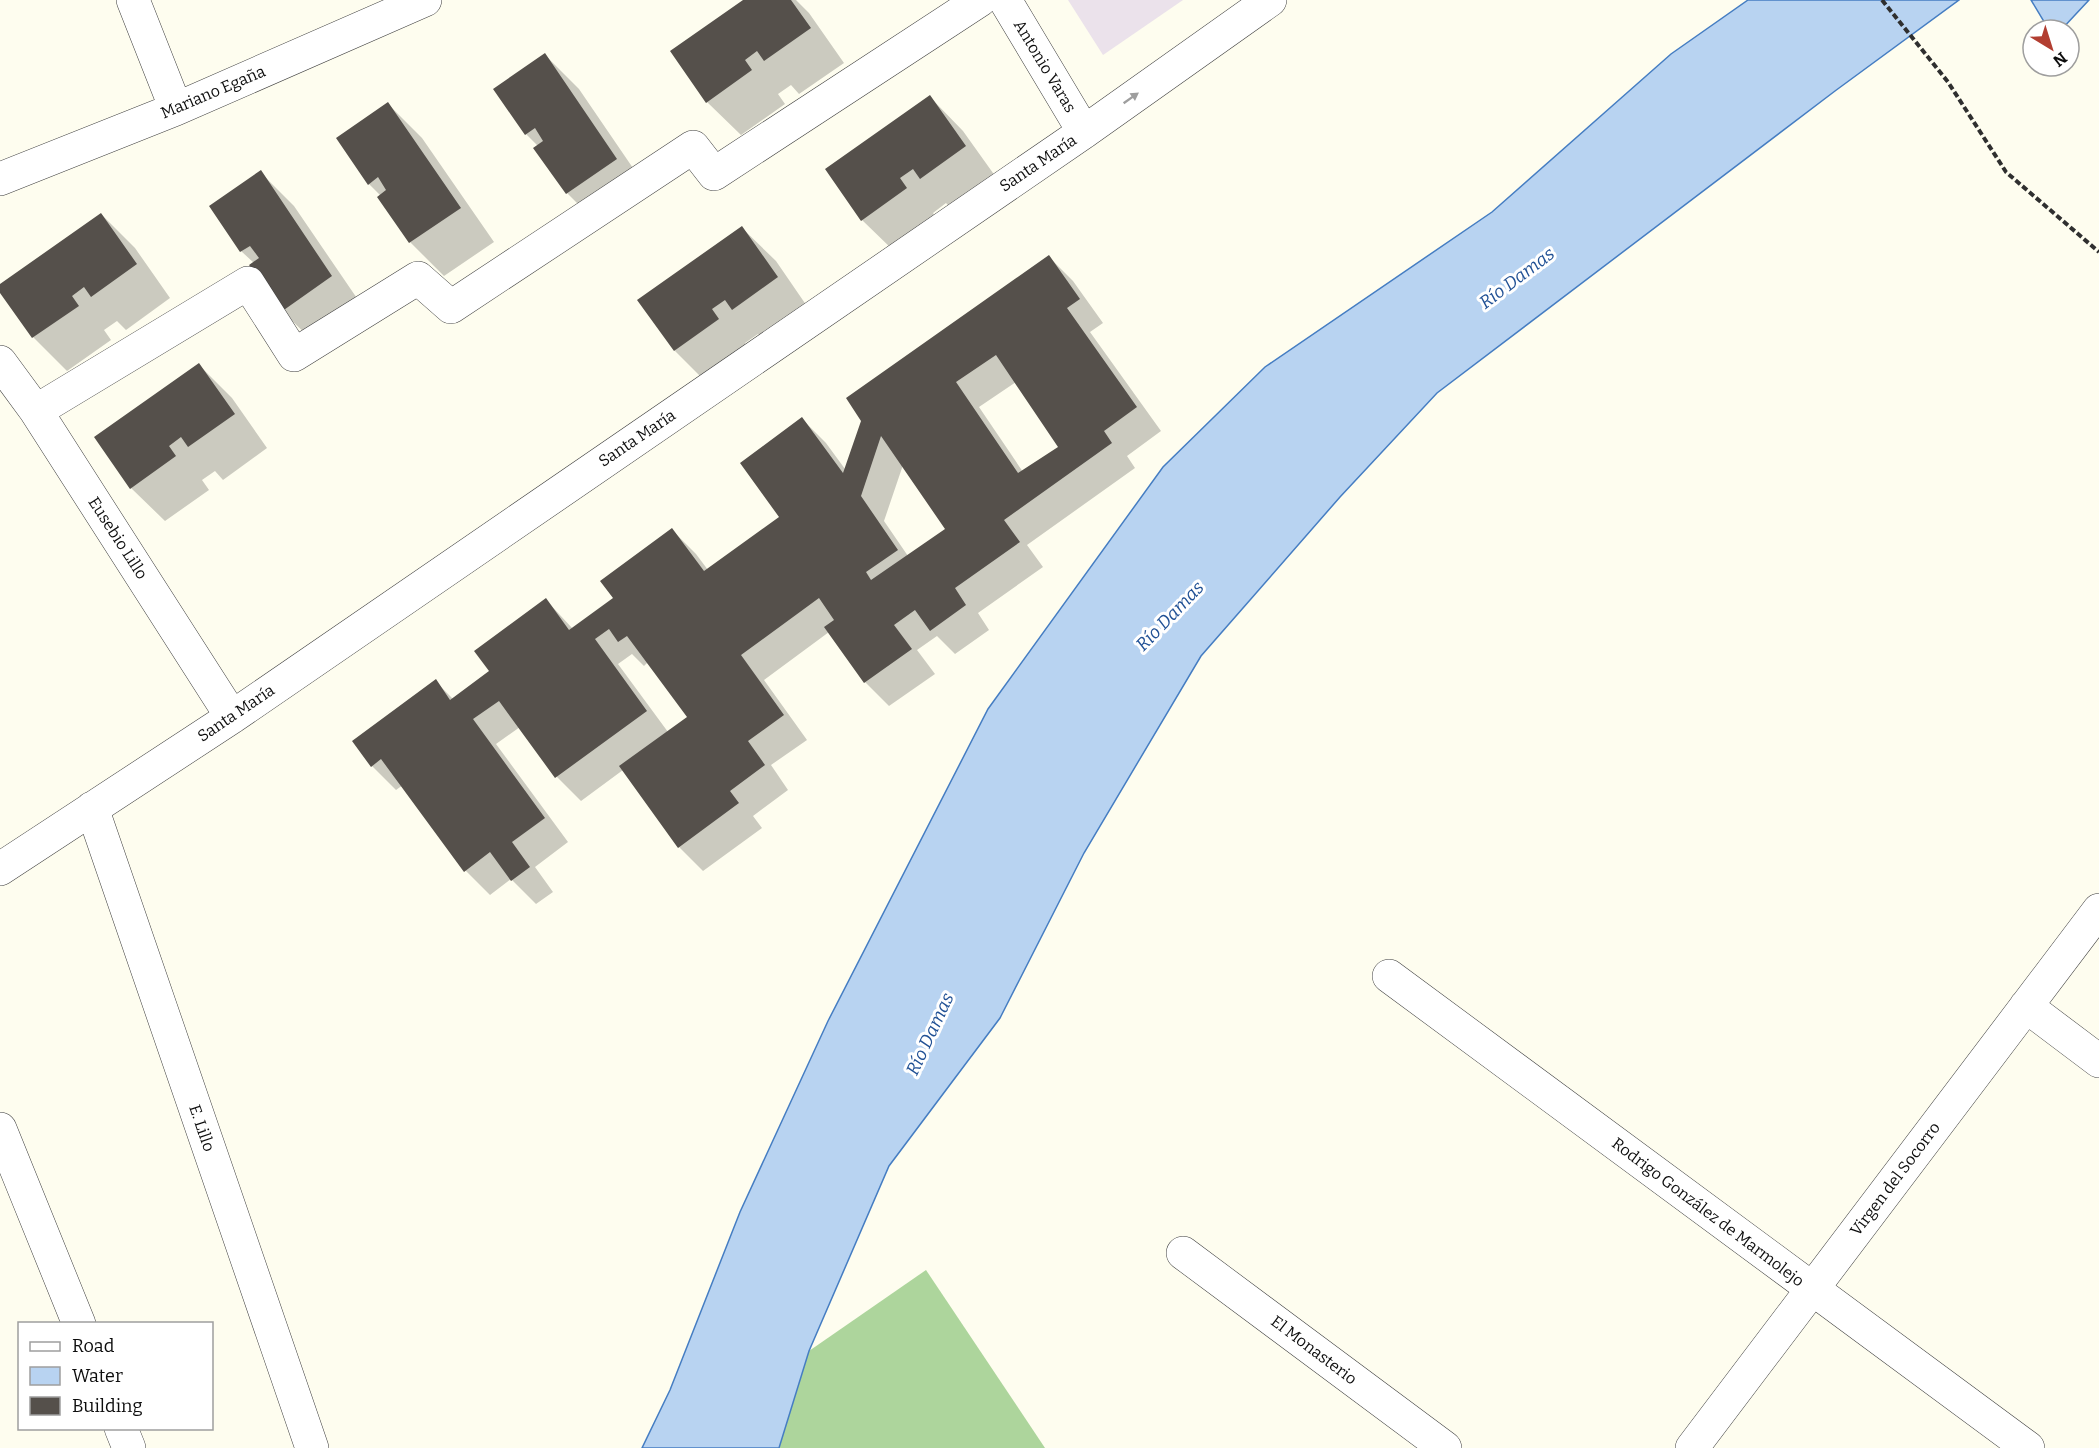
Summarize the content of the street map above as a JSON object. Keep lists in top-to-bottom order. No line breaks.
{"streets":{"street":["Antonio Varas","Mariano Egaña","Santa María","Eusebio Lillo","E. Lillo","Virgen del Socorro","Rodrigo González de Marmolejo","El Monasterio"]},"crossings":[["Antonio Varas","Santa María"],["Santa María","Eusebio Lillo"],["Santa María","E. Lillo"],["Virgen del Socorro","Rodrigo González de Marmolejo"]],"water":["Río Damas"],"legend":["Road","Water","Building"],"north":"bottom right"}
